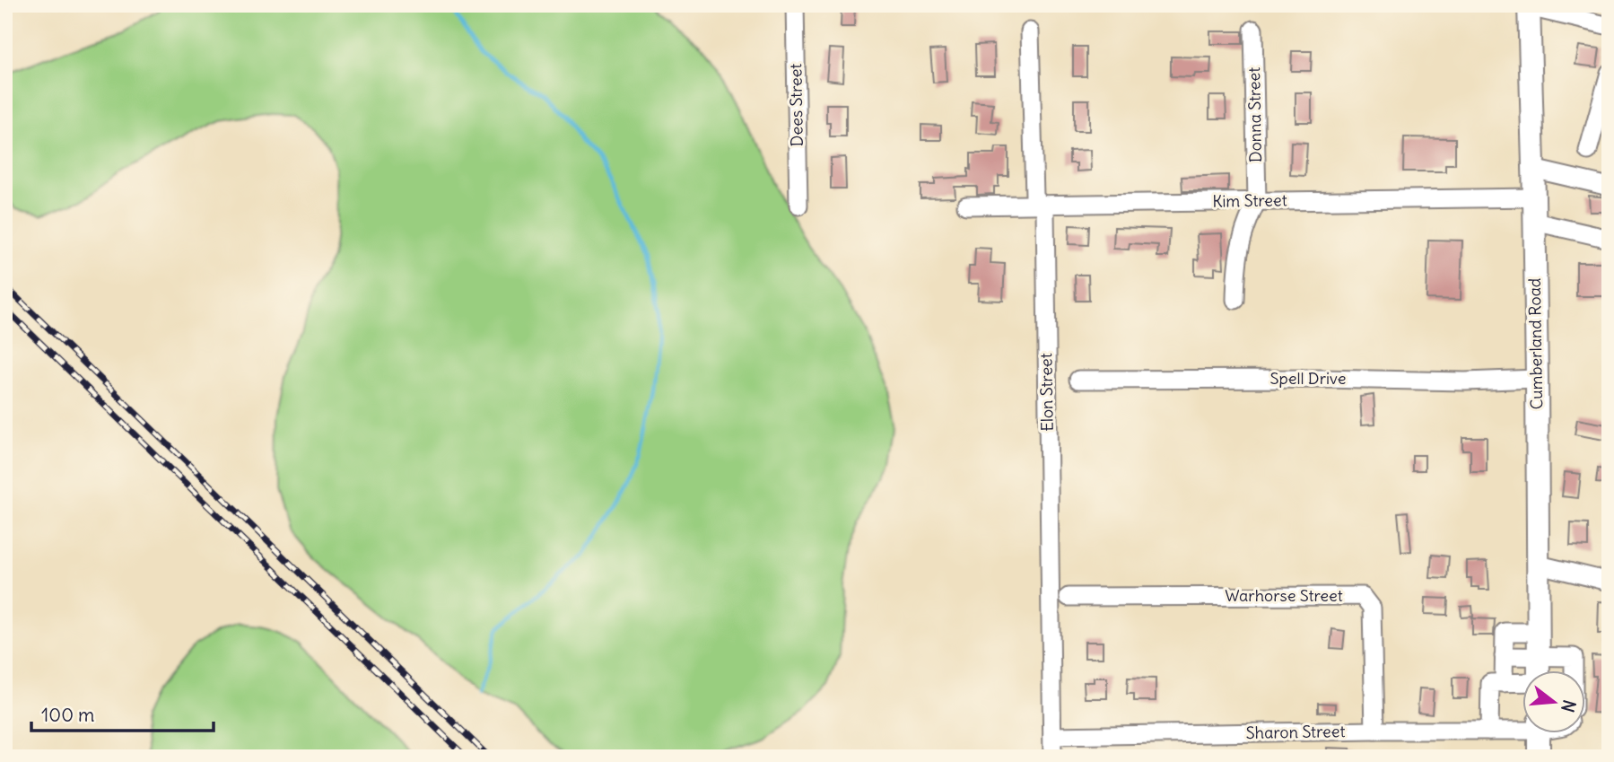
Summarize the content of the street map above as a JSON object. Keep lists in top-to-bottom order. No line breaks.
{"streets":{"main road":["Cumberland Road"],"street":["Dees Street","Donna Street","Kim Street","Spell Drive","Elon Street","Warhorse Street","Sharon Street"]},"crossings":[["Donna Street","Kim Street"],["Kim Street","Cumberland Road"],["Kim Street","Elon Street"],["Cumberland Road","Spell Drive"],["Elon Street","Sharon Street"],["Warhorse Street","Sharon Street"]],"scale_bar":"100 m","north":"right"}
